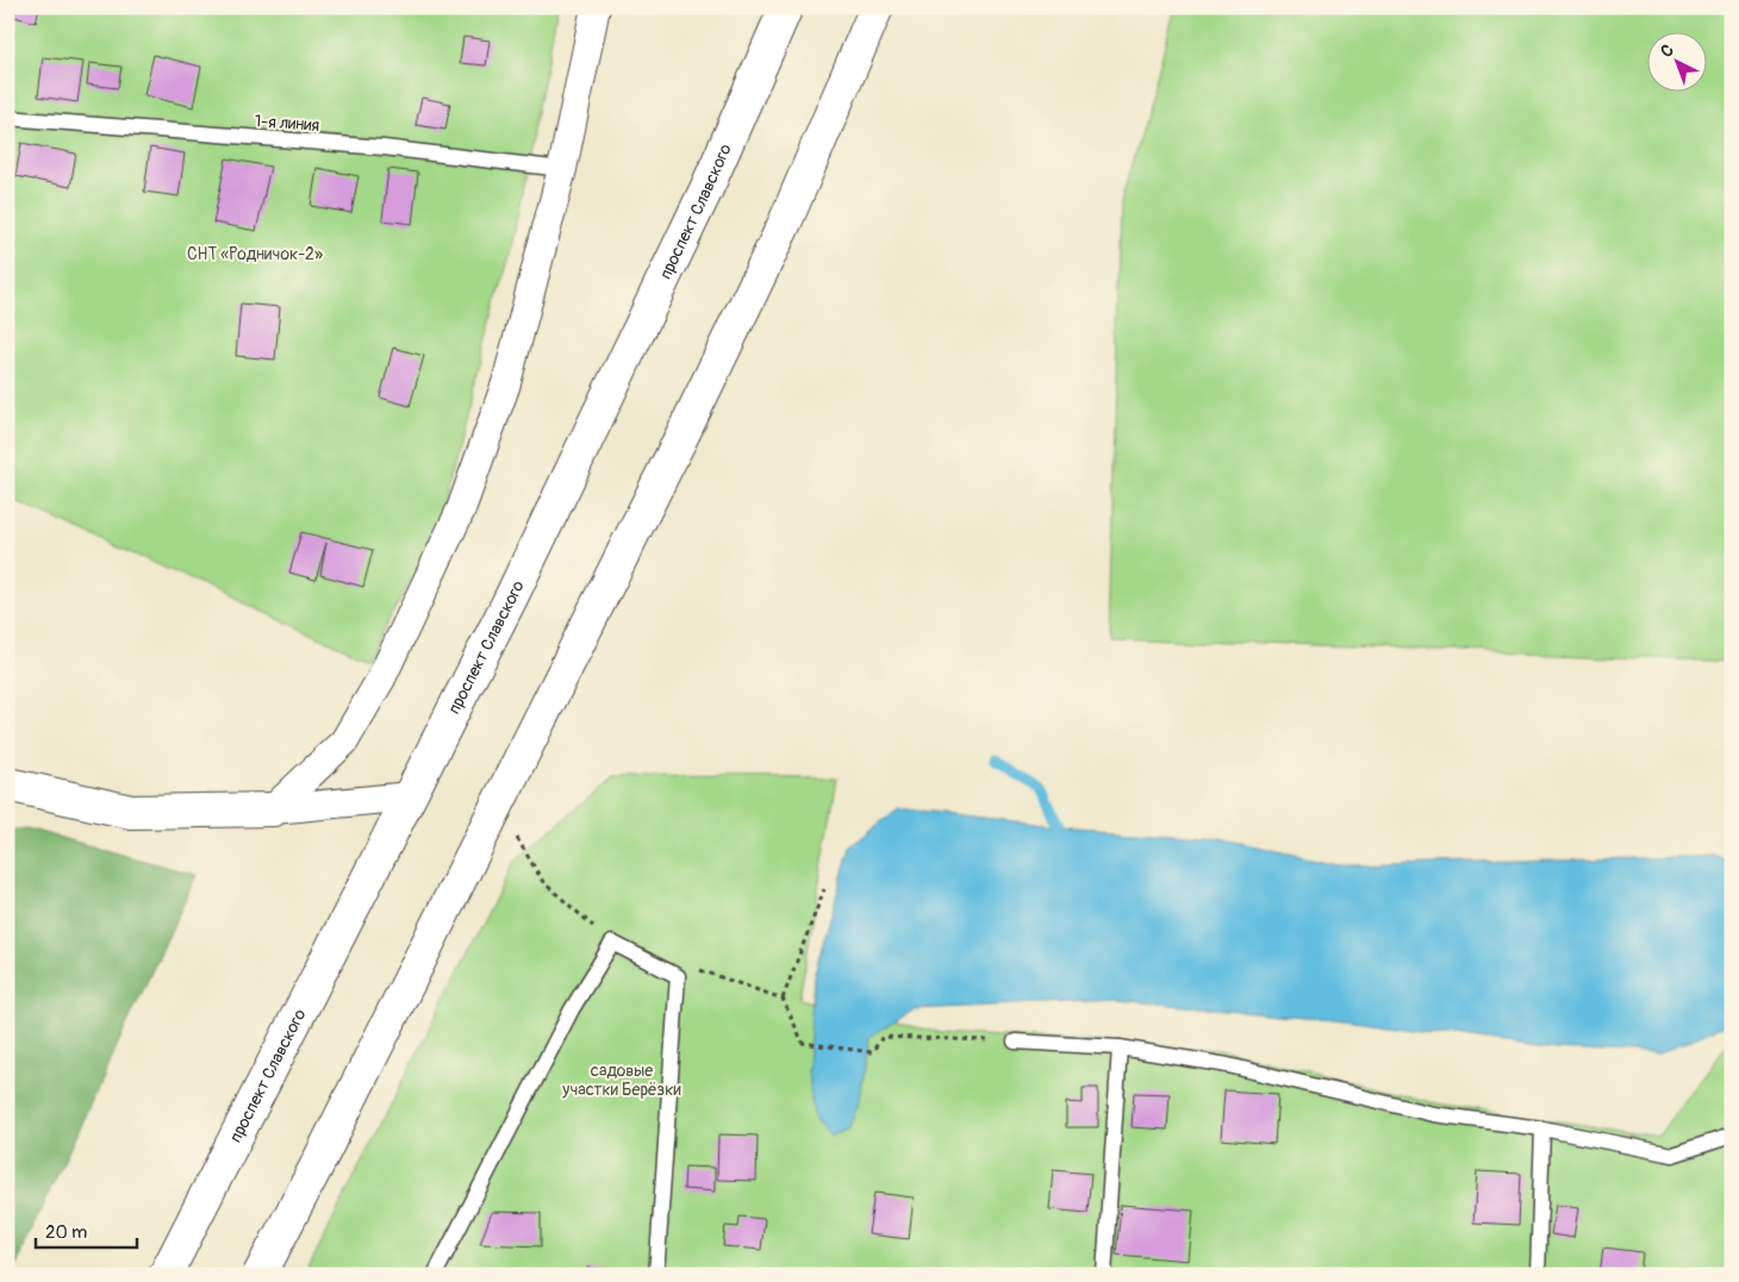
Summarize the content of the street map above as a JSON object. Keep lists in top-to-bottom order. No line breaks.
{"streets":{"main road":["проспект Славского"],"lane":["1-я линия"]},"parks":["СНТ «Родничок-2»","садовые участки Берёзки"],"scale_bar":"20 m","north":"top left"}
